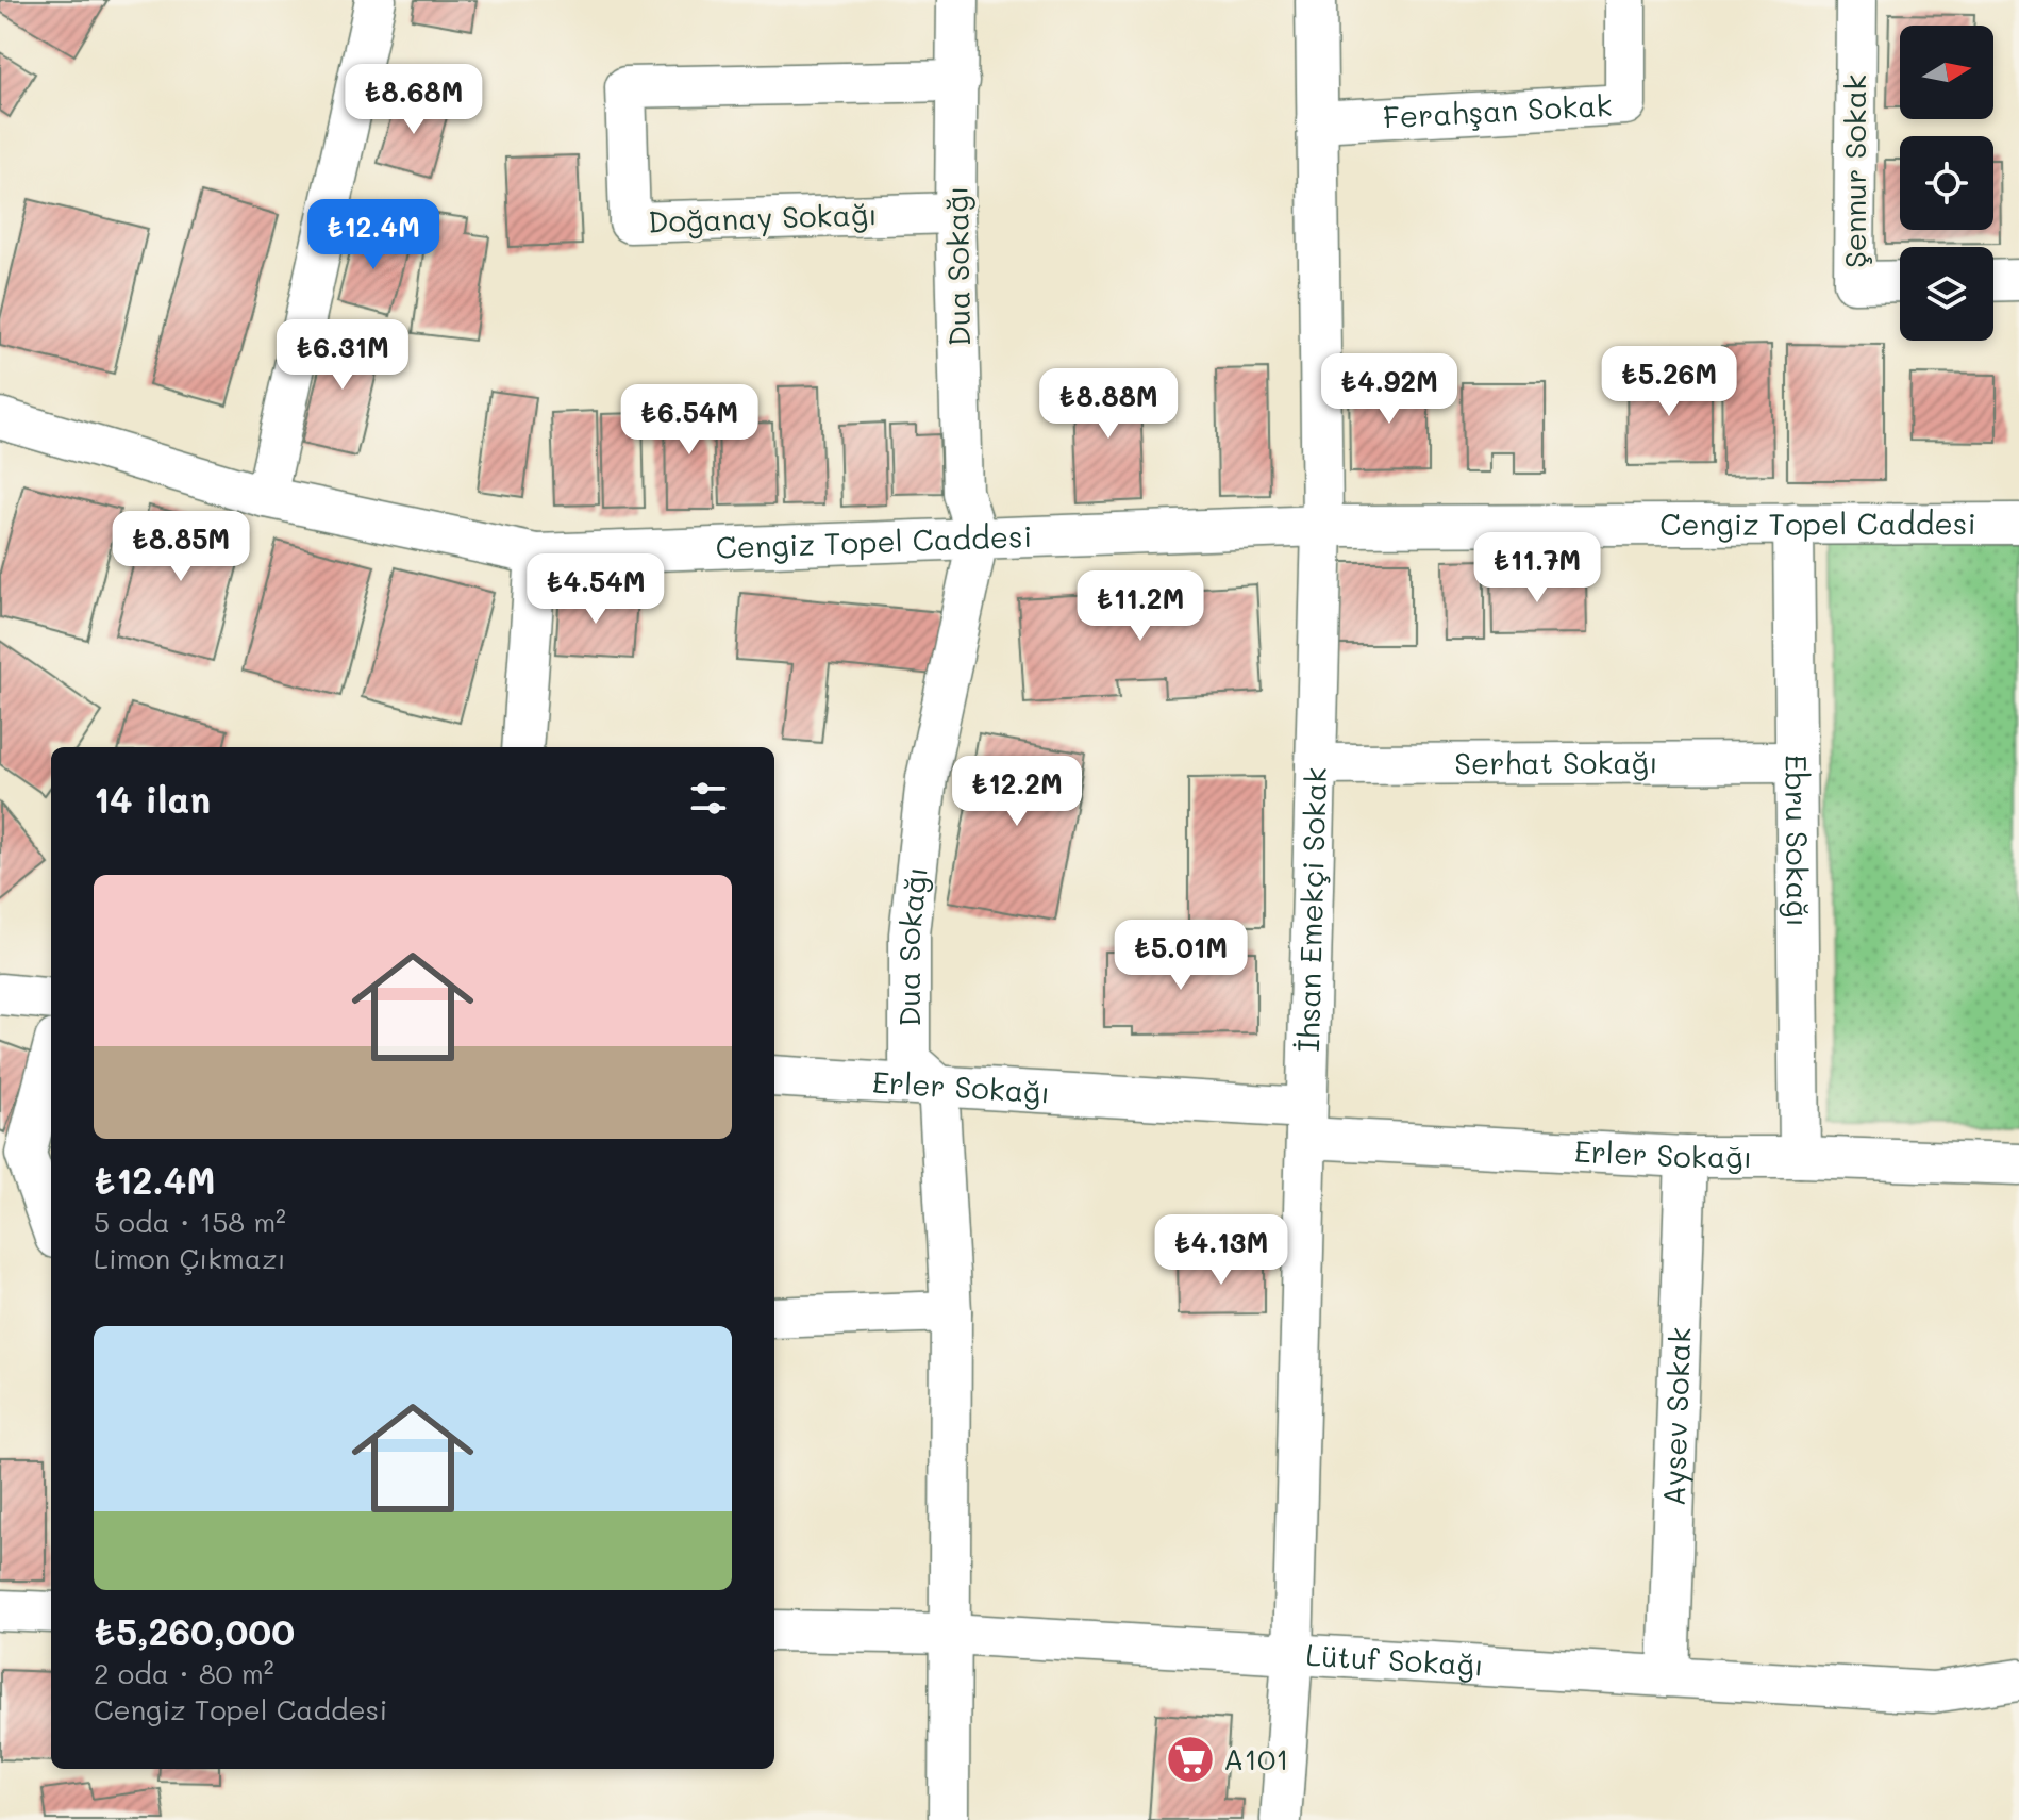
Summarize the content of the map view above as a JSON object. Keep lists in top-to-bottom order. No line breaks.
{"streets":{"street":["Ferahşan Sokak","Şennur Sokak","Doğanay Sokağı","Dua Sokağı","Cengiz Topel Caddesi","Serhat Sokağı","Ebru Sokağı","İhsan Emekçi Sokak","Erler Sokağı","Aysev Sokak","Lütuf Sokağı"]},"crossings":[["Ferahşan Sokak","İhsan Emekçi Sokak"],["Doğanay Sokağı","Dua Sokağı"],["Dua Sokağı","Cengiz Topel Caddesi"],["Dua Sokağı","Erler Sokağı"],["Cengiz Topel Caddesi","Ebru Sokağı"],["Cengiz Topel Caddesi","İhsan Emekçi Sokak"],["Serhat Sokağı","Ebru Sokağı"],["Serhat Sokağı","İhsan Emekçi Sokak"],["Ebru Sokağı","Erler Sokağı"],["İhsan Emekçi Sokak","Erler Sokağı"],["İhsan Emekçi Sokak","Lütuf Sokağı"],["Erler Sokağı","Aysev Sokak"],["Aysev Sokak","Lütuf Sokağı"]],"places":{"supermarket":["A101"]},"north":"right","page":{"price":["₺8.68M","₺12.4M","₺6.31M","₺5.26M","₺4.92M","₺8.88M","₺6.54M","₺8.85M","₺11.7M","₺4.54M","₺11.2M","₺12.2M","₺5.01M","₺4.13M"],"heading":"14 ilan","list":[{"name":"₺12.4M","note":"5 oda · 158 m² · Limon Çıkmazı"},{"name":"₺5,260,000","note":"2 oda · 80 m² · Cengiz Topel Caddesi"}]}}
